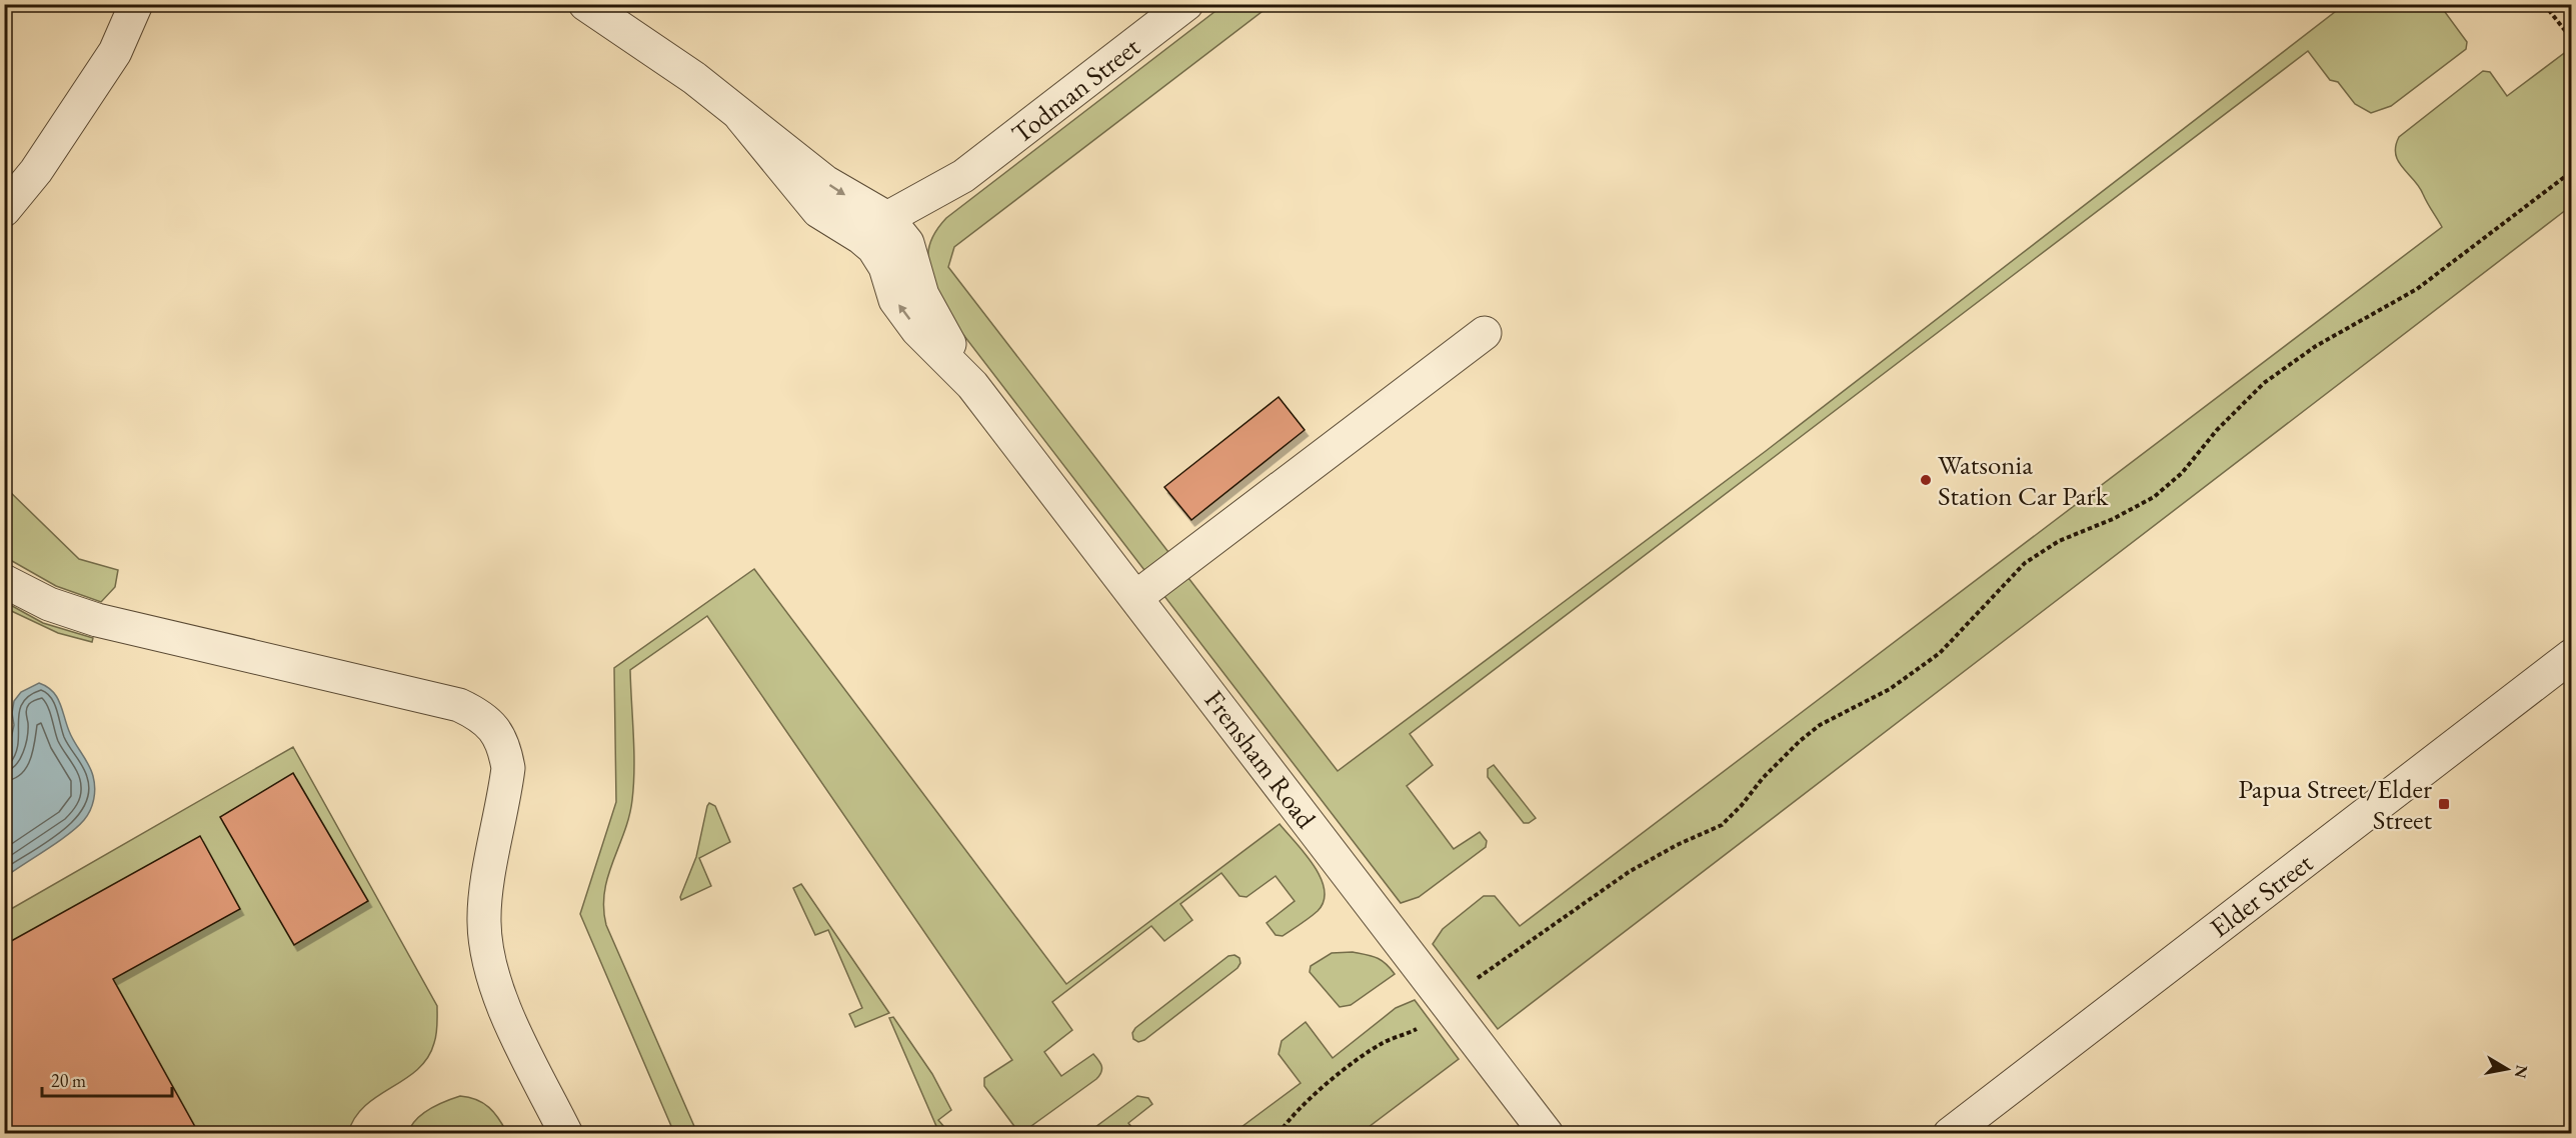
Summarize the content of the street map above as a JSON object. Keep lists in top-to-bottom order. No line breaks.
{"streets":{"street":["Todman Street","Frensham Road","Elder Street"]},"crossings":[["Todman Street","Frensham Road"]],"places":{"other":["Watsonia Station Car Park"],"transit":["Papua Street/Elder Street"]},"scale_bar":"20 m","north":"right"}
